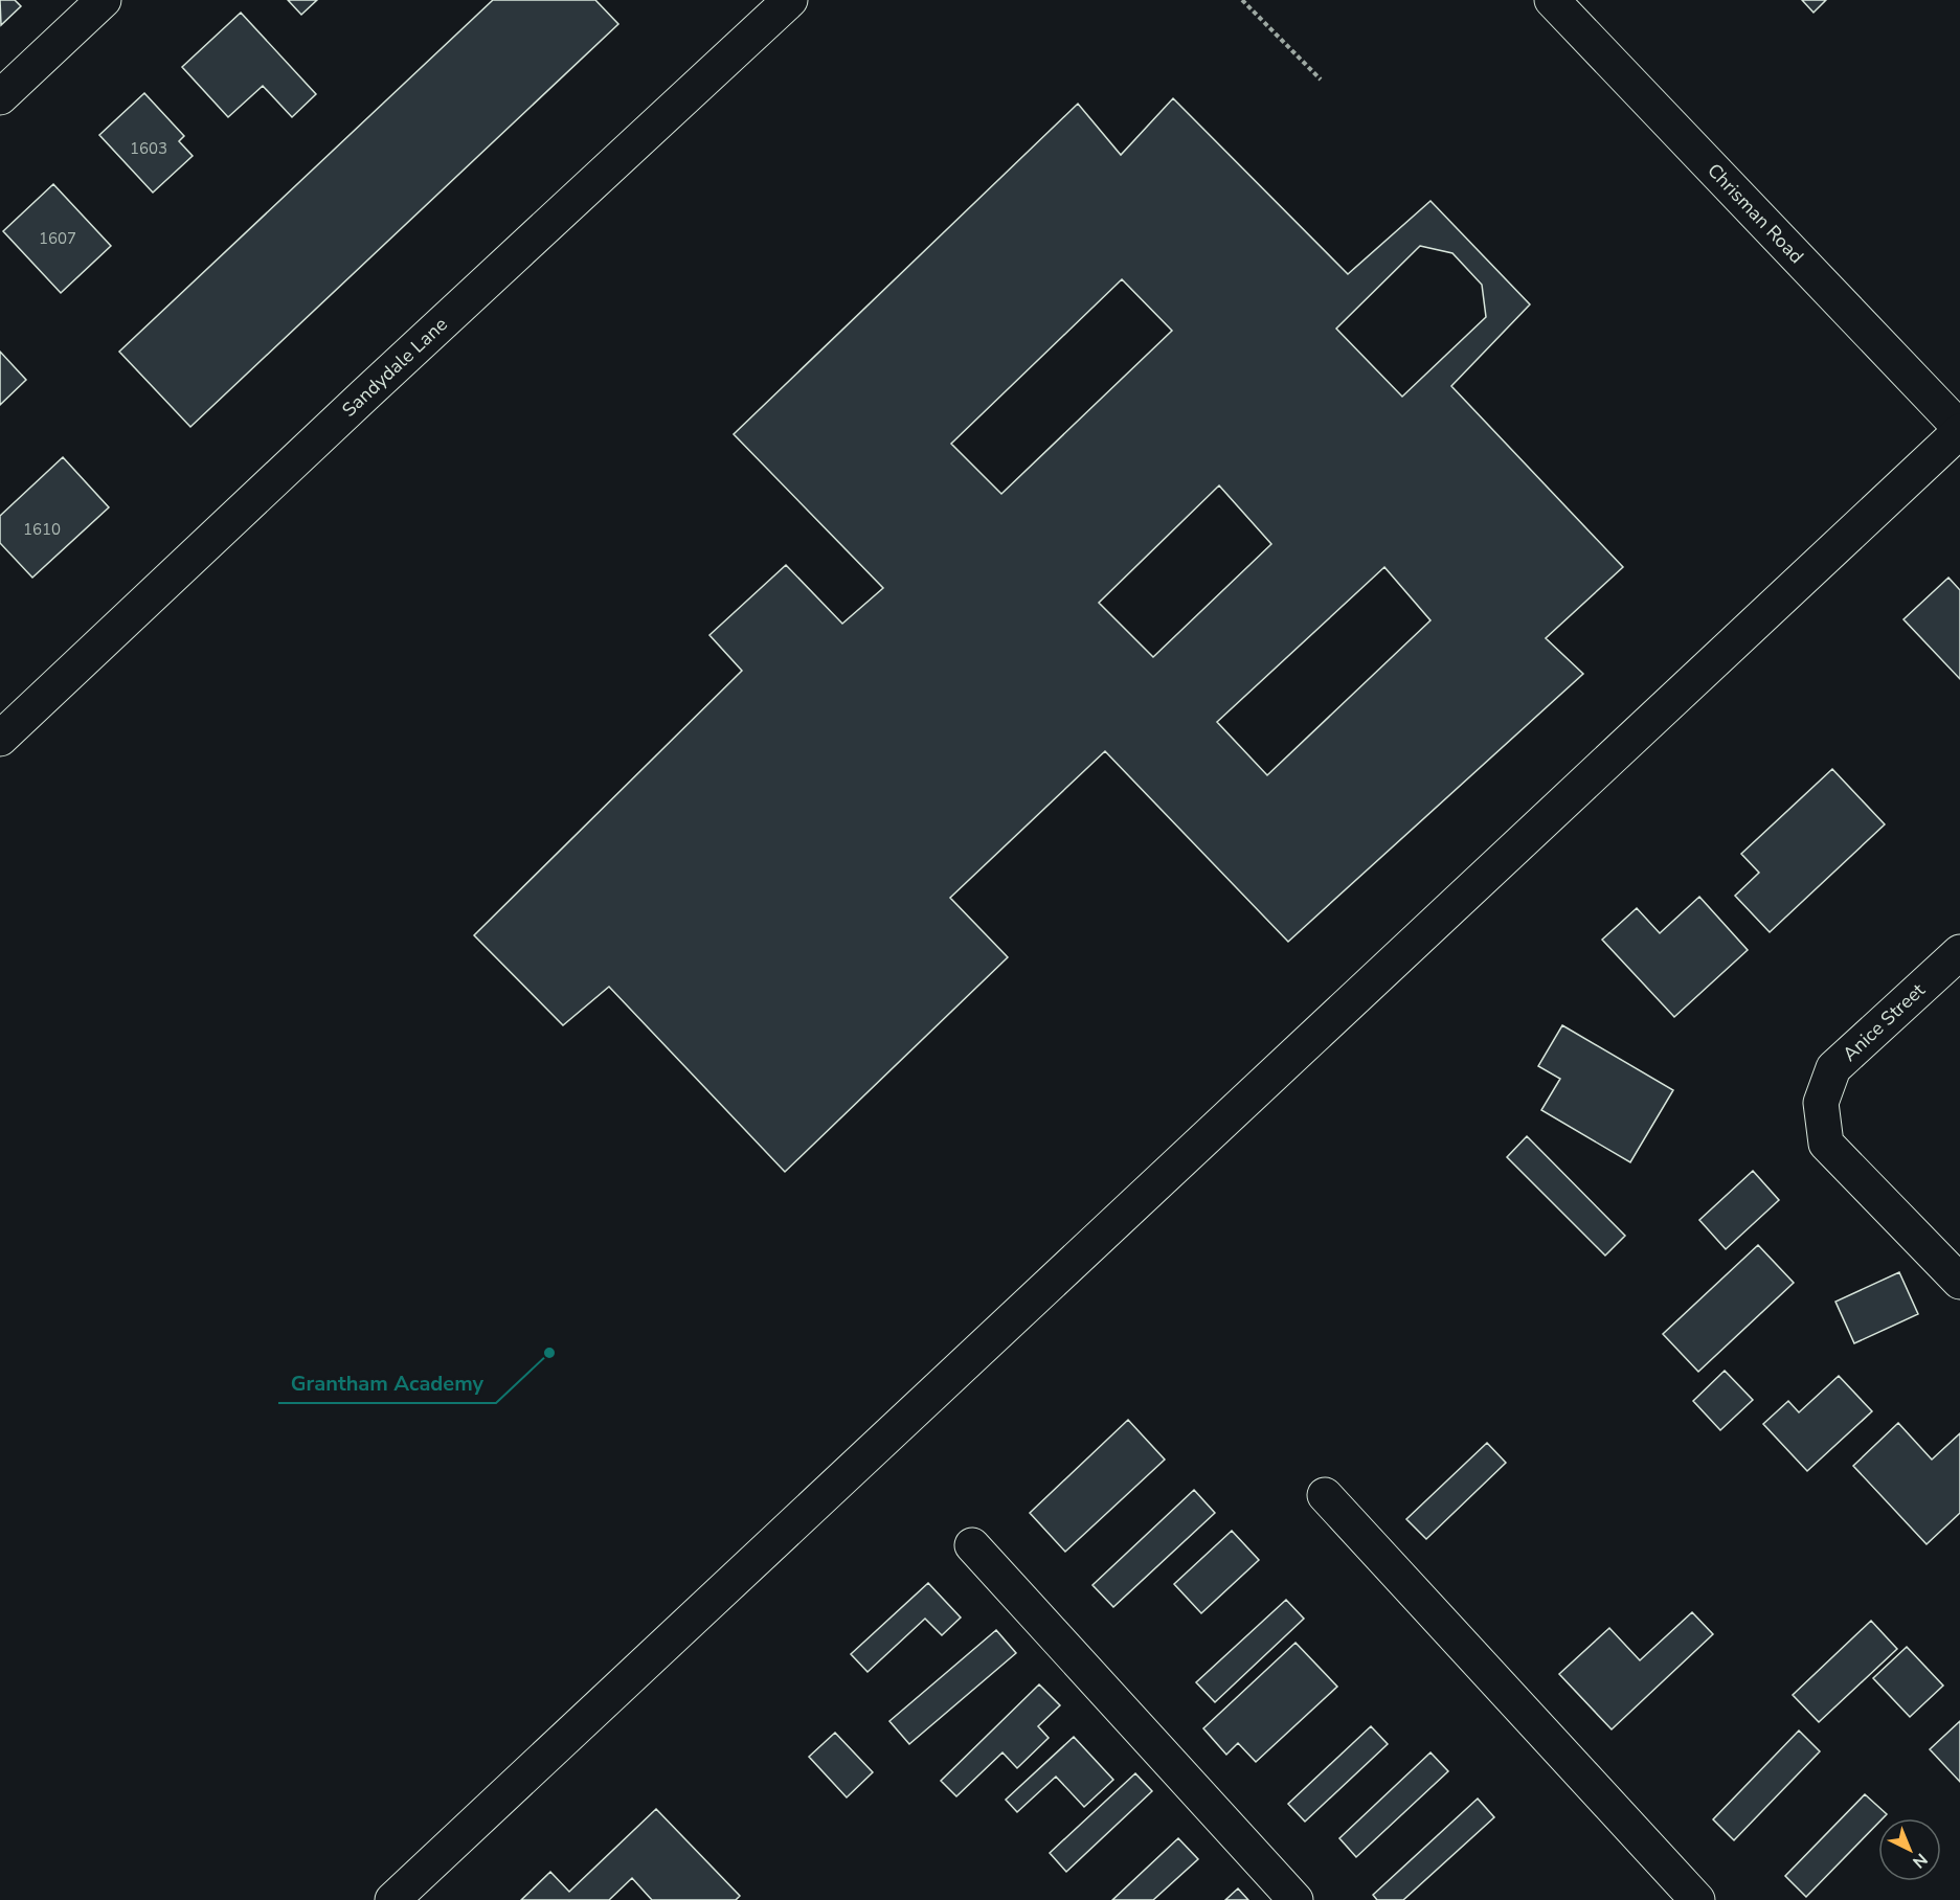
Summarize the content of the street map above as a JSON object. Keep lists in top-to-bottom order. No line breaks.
{"streets":{"street":["Chrisman Road","Sandydale Lane","Anice Street"]},"places":["Grantham Academy"],"house_numbers":["1603","1607","1610"],"north":"bottom right"}
